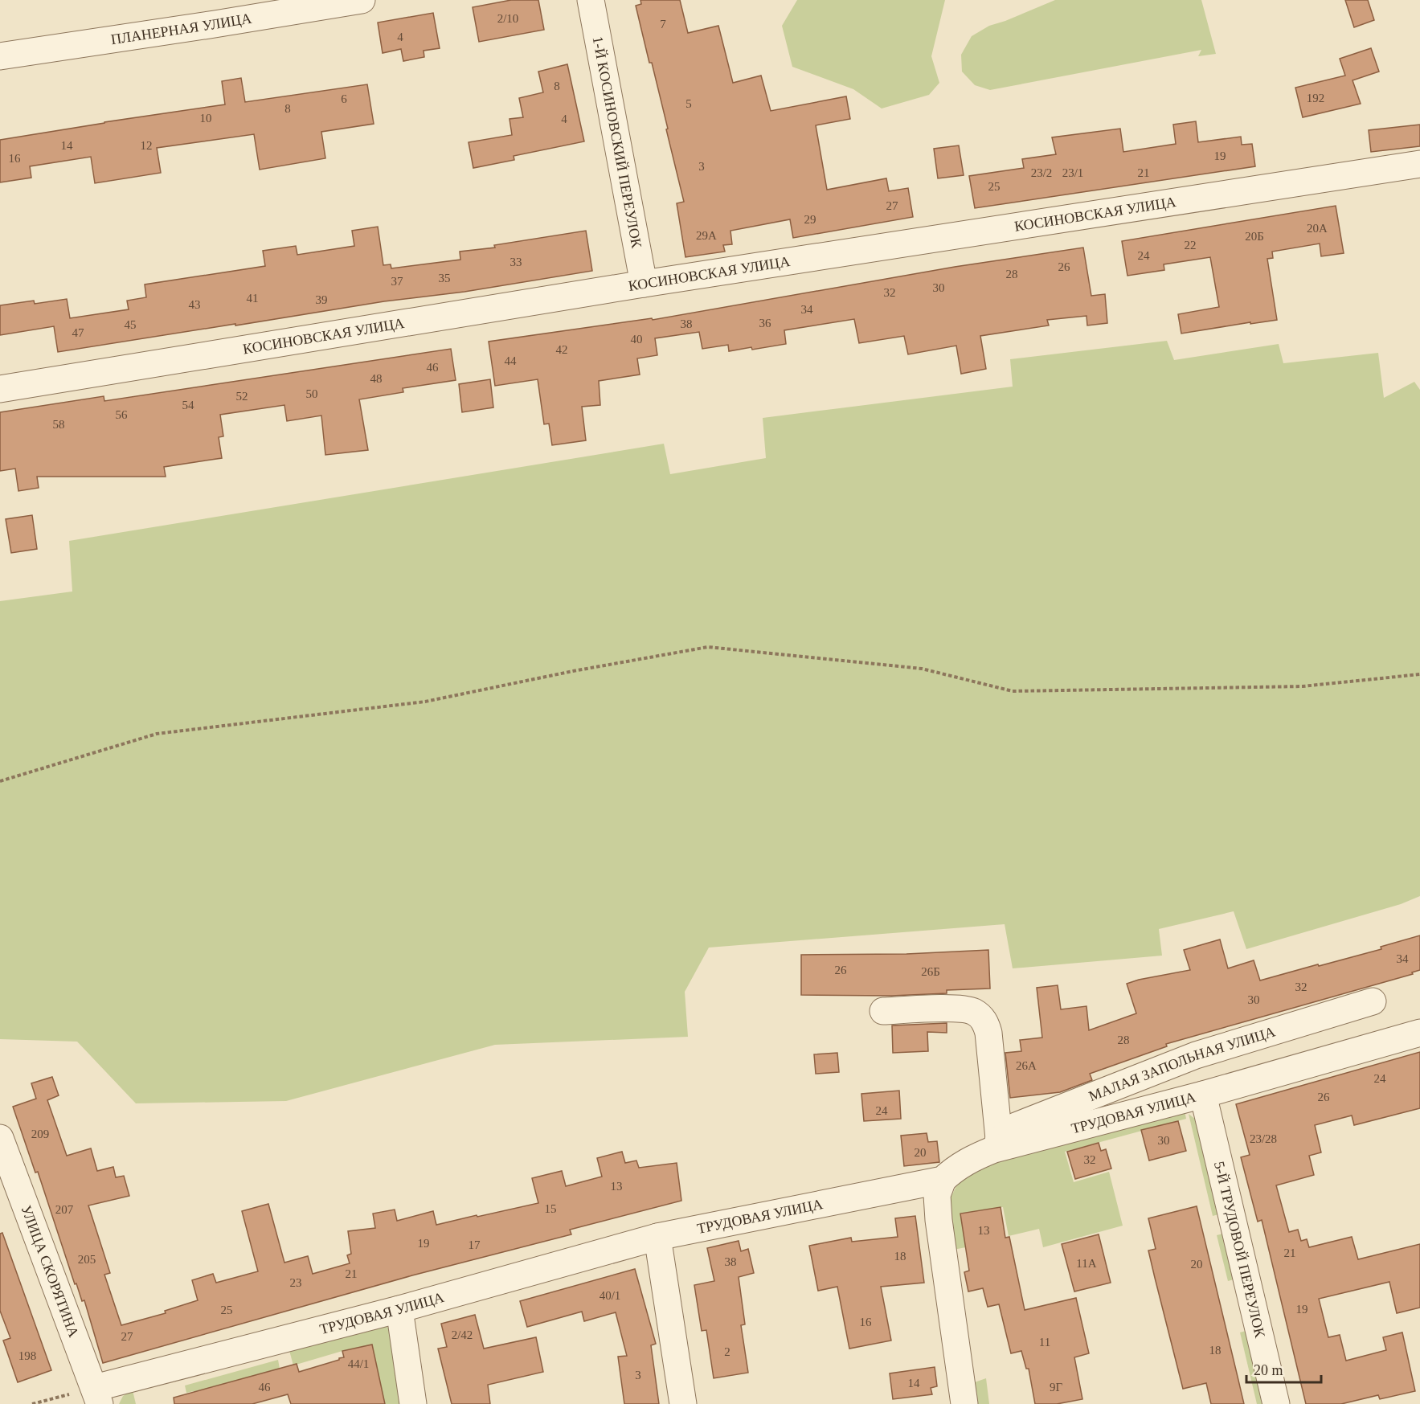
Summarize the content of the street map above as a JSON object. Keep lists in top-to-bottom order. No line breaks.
{"streets":{"street":["ПЛАНЕРНАЯ УЛИЦА","1-Й КОСИНОВСКИЙ ПЕРЕУЛОК","КОСИНОВСКАЯ УЛИЦА","МАЛАЯ ЗАПОЛЬНАЯ УЛИЦА","ТРУДОВАЯ УЛИЦА","5-Й ТРУДОВОЙ ПЕРЕУЛОК","УЛИЦА СКОРЯТИНА"]},"crossings":[["1-Й КОСИНОВСКИЙ ПЕРЕУЛОК","КОСИНОВСКАЯ УЛИЦА"],["МАЛАЯ ЗАПОЛЬНАЯ УЛИЦА","ТРУДОВАЯ УЛИЦА"],["ТРУДОВАЯ УЛИЦА","5-Й ТРУДОВОЙ ПЕРЕУЛОК"],["ТРУДОВАЯ УЛИЦА","УЛИЦА СКОРЯТИНА"]],"house_numbers":["2/10","7","4","8","192","6","5","8","10","4","14","12","19","16","3","23/2","23/1","21","25","27","29","20А","29А","20Б","22","24","33","26","28","35","37","30","32","41","39","43","34","36","38","45","47","40","42","44","46","48","50","52","54","56","58","34","26","26Б","32","30","28","26А","24","26","24","209","23/28","30","20","32","13","15","207","13","19","17","21","18","205","38","11А","20","21","23","40/1","19","25","16","2/42","27","11","18","2","198","44/1","3","14","46","9Г"],"scale_bar":"20 m"}
